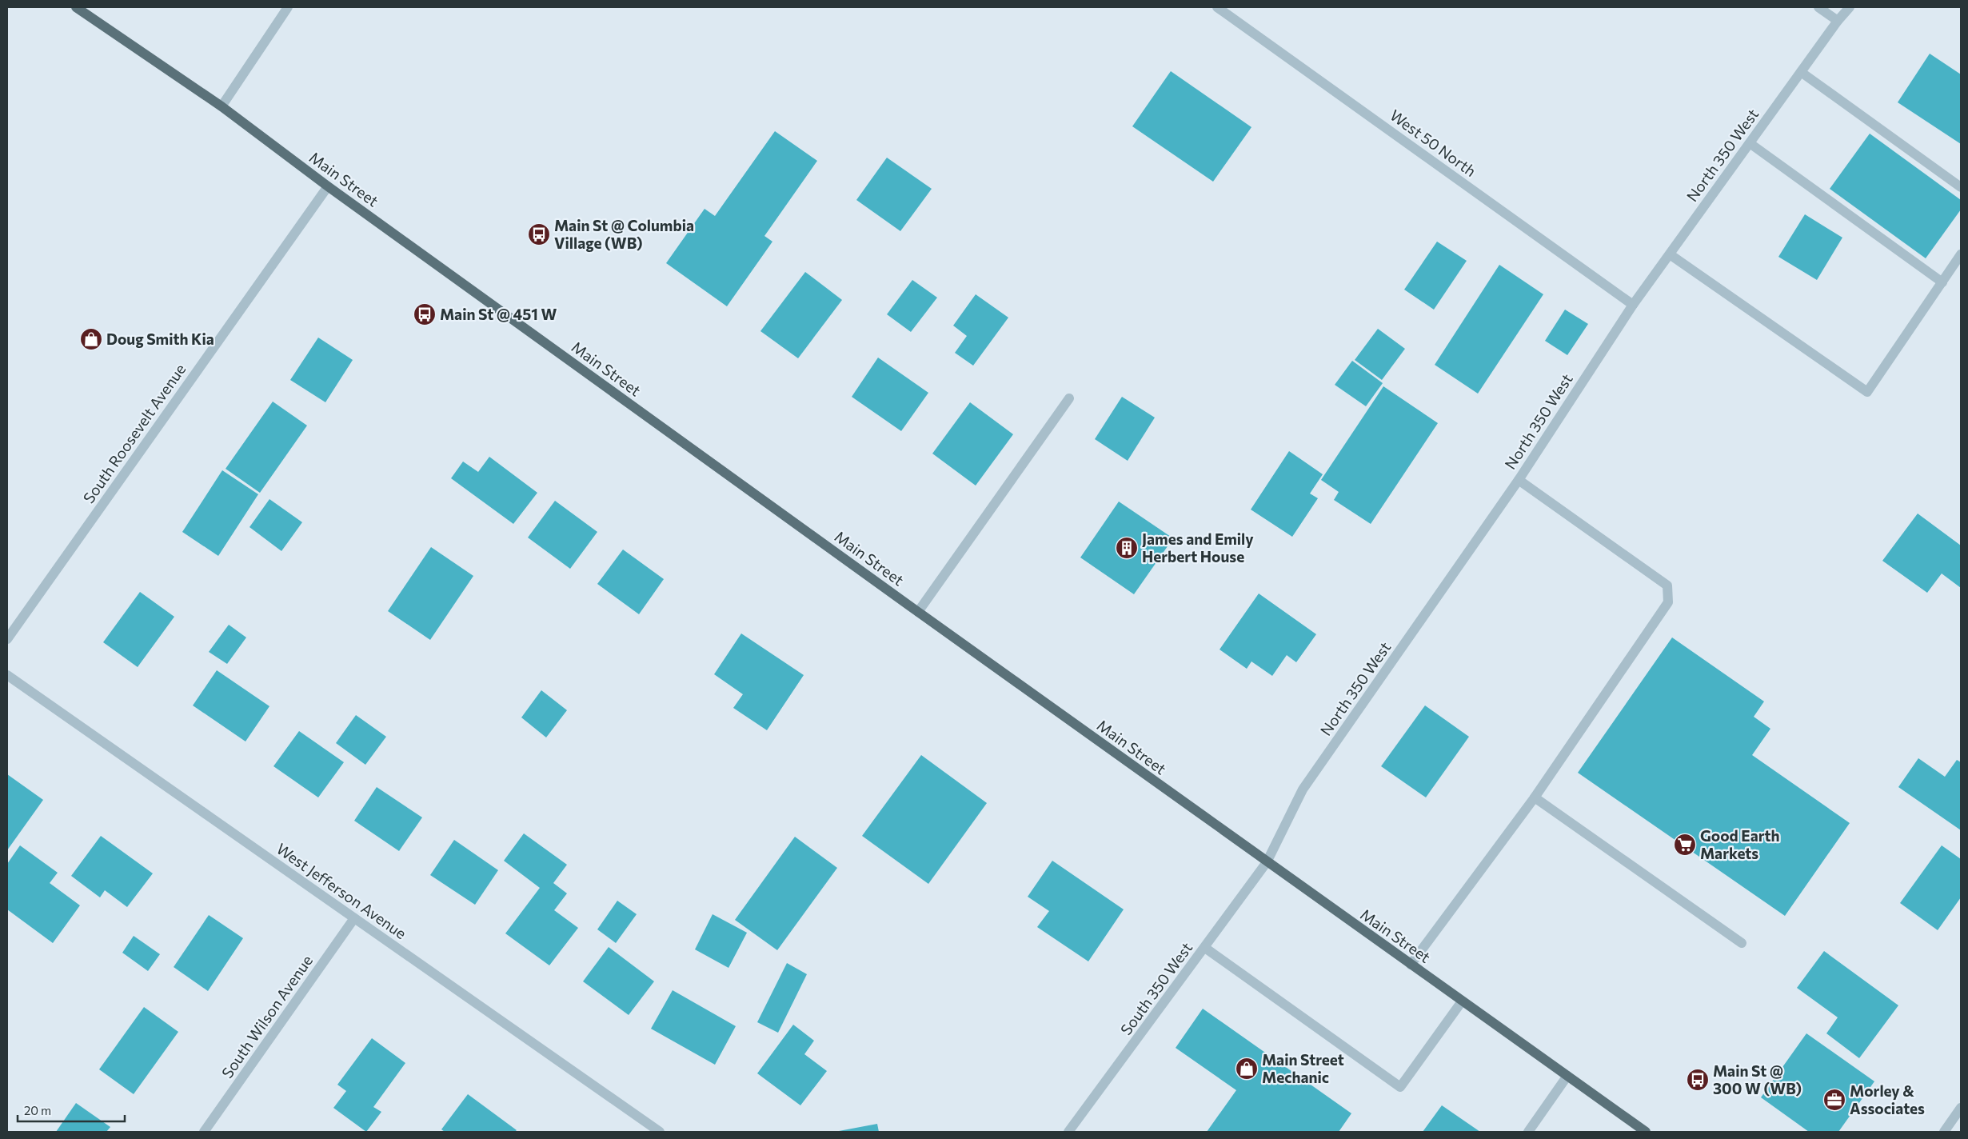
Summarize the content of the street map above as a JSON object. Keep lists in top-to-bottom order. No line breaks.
{"streets":{"main road":["Main Street"],"street":["West 50 North","North 350 West","South Roosevelt Avenue","West Jefferson Avenue","South 350 West","South Wilson Avenue"]},"crossings":[["West 50 North","North 350 West"],["North 350 West","Main Street"],["North 350 West","South 350 West"],["Main Street","South Roosevelt Avenue"],["Main Street","South 350 West"],["West Jefferson Avenue","South Wilson Avenue"]],"places":{"bus stop":["Main St @ Columbia Village (WB)","Main St @ 451 W","Main St @ 300 W (WB)"],"shop":["Doug Smith Kia","Main Street Mechanic"],"building":["James and Emily Herbert House"],"supermarket":["Good Earth Markets"],"office":["Morley & Associates"]},"scale_bar":"20 m"}
